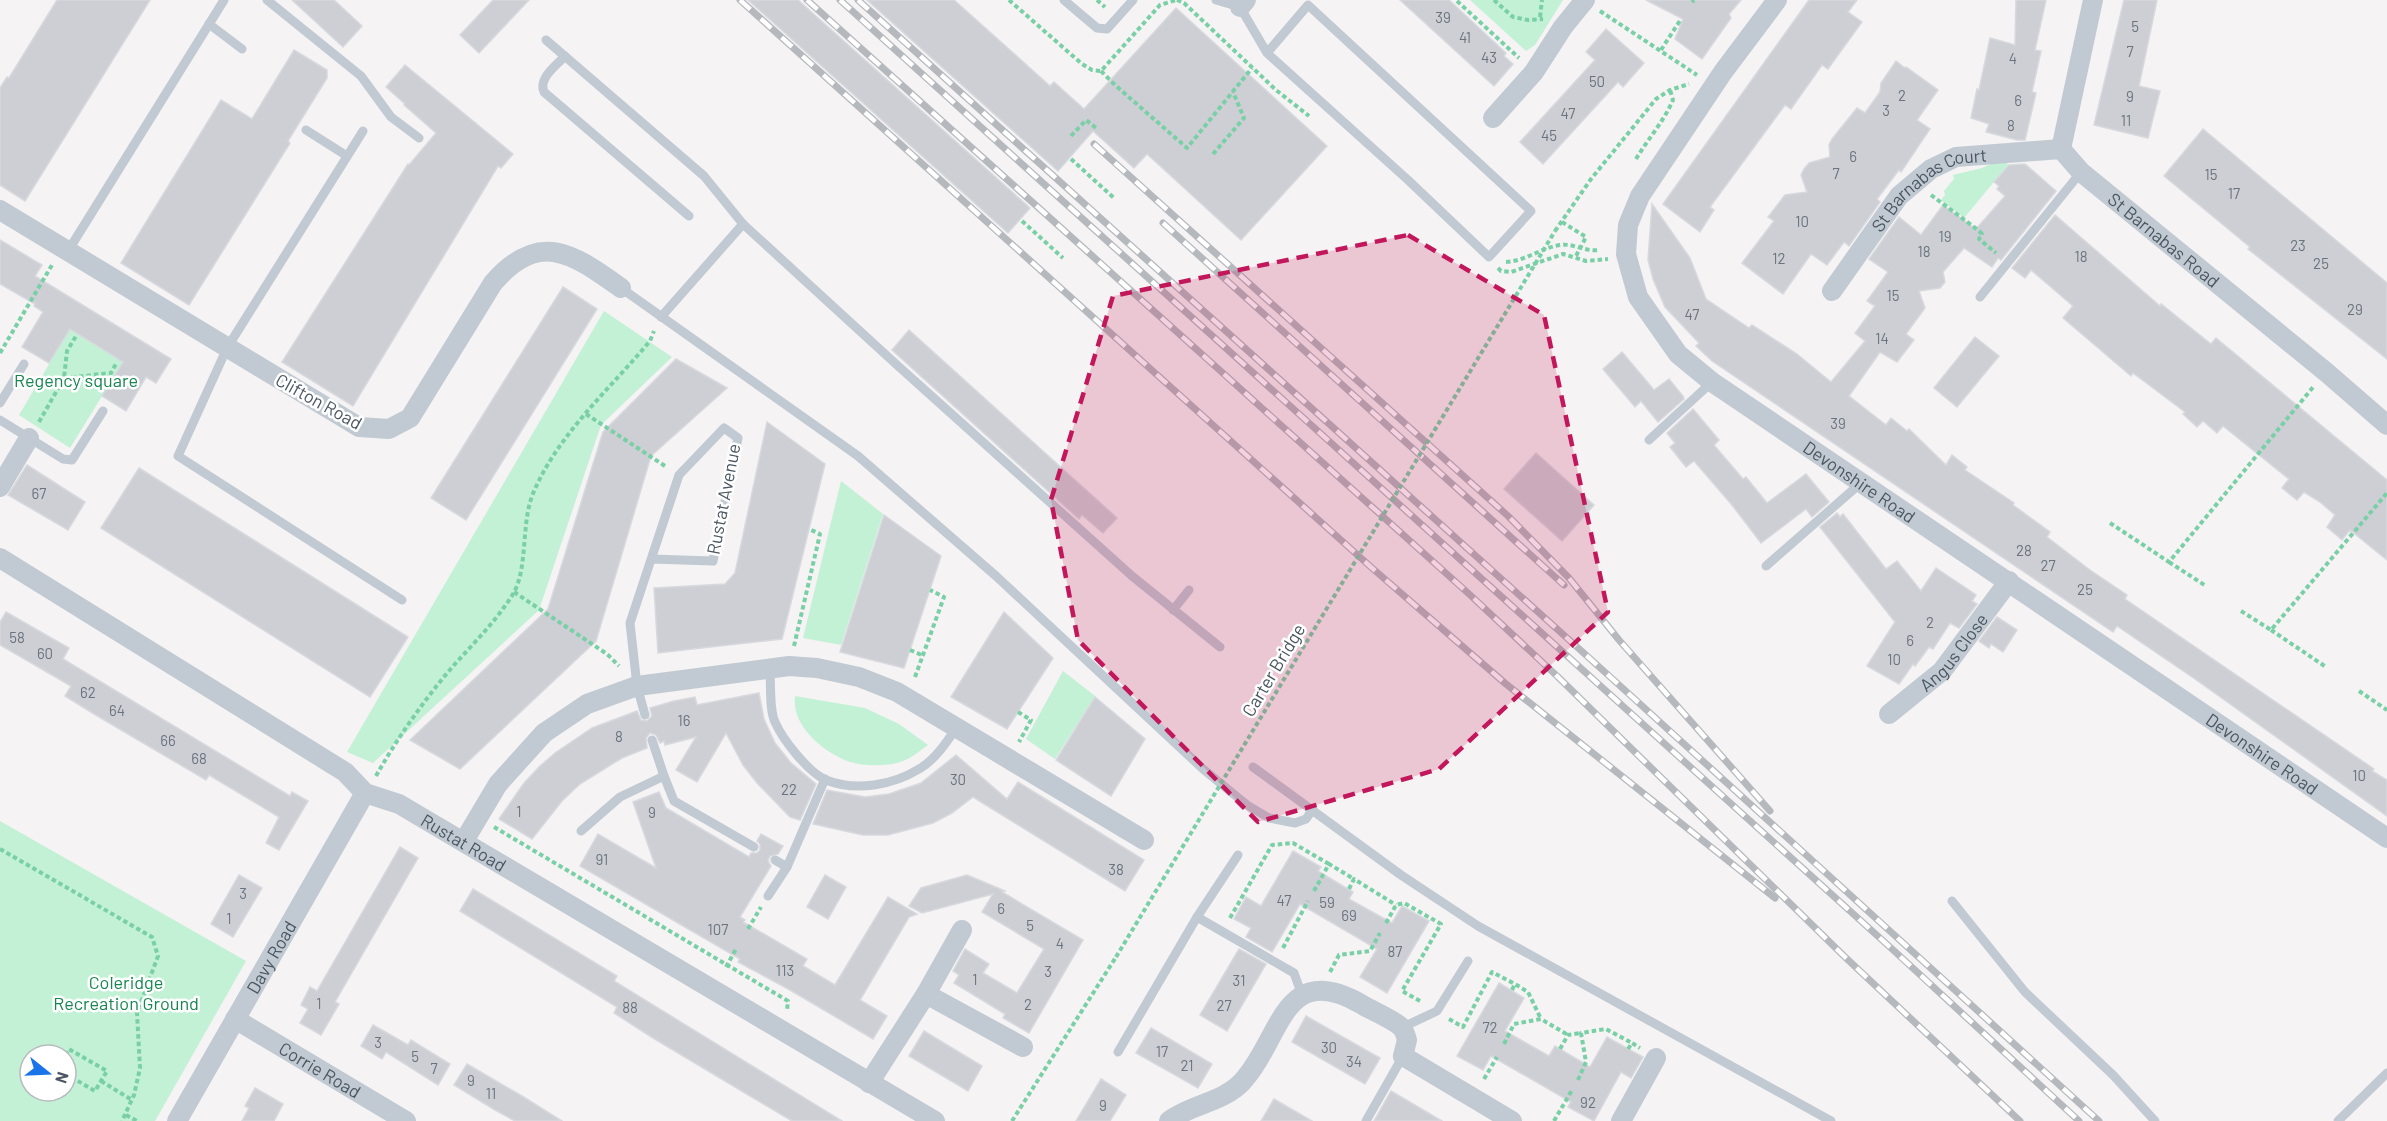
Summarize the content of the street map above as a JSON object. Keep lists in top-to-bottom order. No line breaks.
{"streets":{"street":["St Barnabas Court","St Barnabas Road","Clifton Road","Devonshire Road","Angus Close","Rustat Road","Davy Road","Corrie Road"],"lane":["Rustat Avenue"],"path":["Carter Bridge"]},"crossings":[["St Barnabas Court","St Barnabas Road"],["Devonshire Road","Angus Close"],["Devonshire Road","Carter Bridge"],["Rustat Road","Davy Road"],["Davy Road","Corrie Road"]],"parks":["Regency square","Coleridge Recreation Ground"],"house_numbers":["39","5","41","7","43","4","50","2","9","6","3","47","11","8","45","6","7","15","17","10","19","23","18","18","12","25","15","29","47","14","39","67","28","27","25","2","58","6","60","10","62","64","16","8","66","68","10","30","22","1","9","91","38","3","47","59","6","69","1","5","107","4","87","113","3","1","31","1","2","27","88","72","3","30","17","5","34","21","7","9","11","92","9"],"north":"right"}
